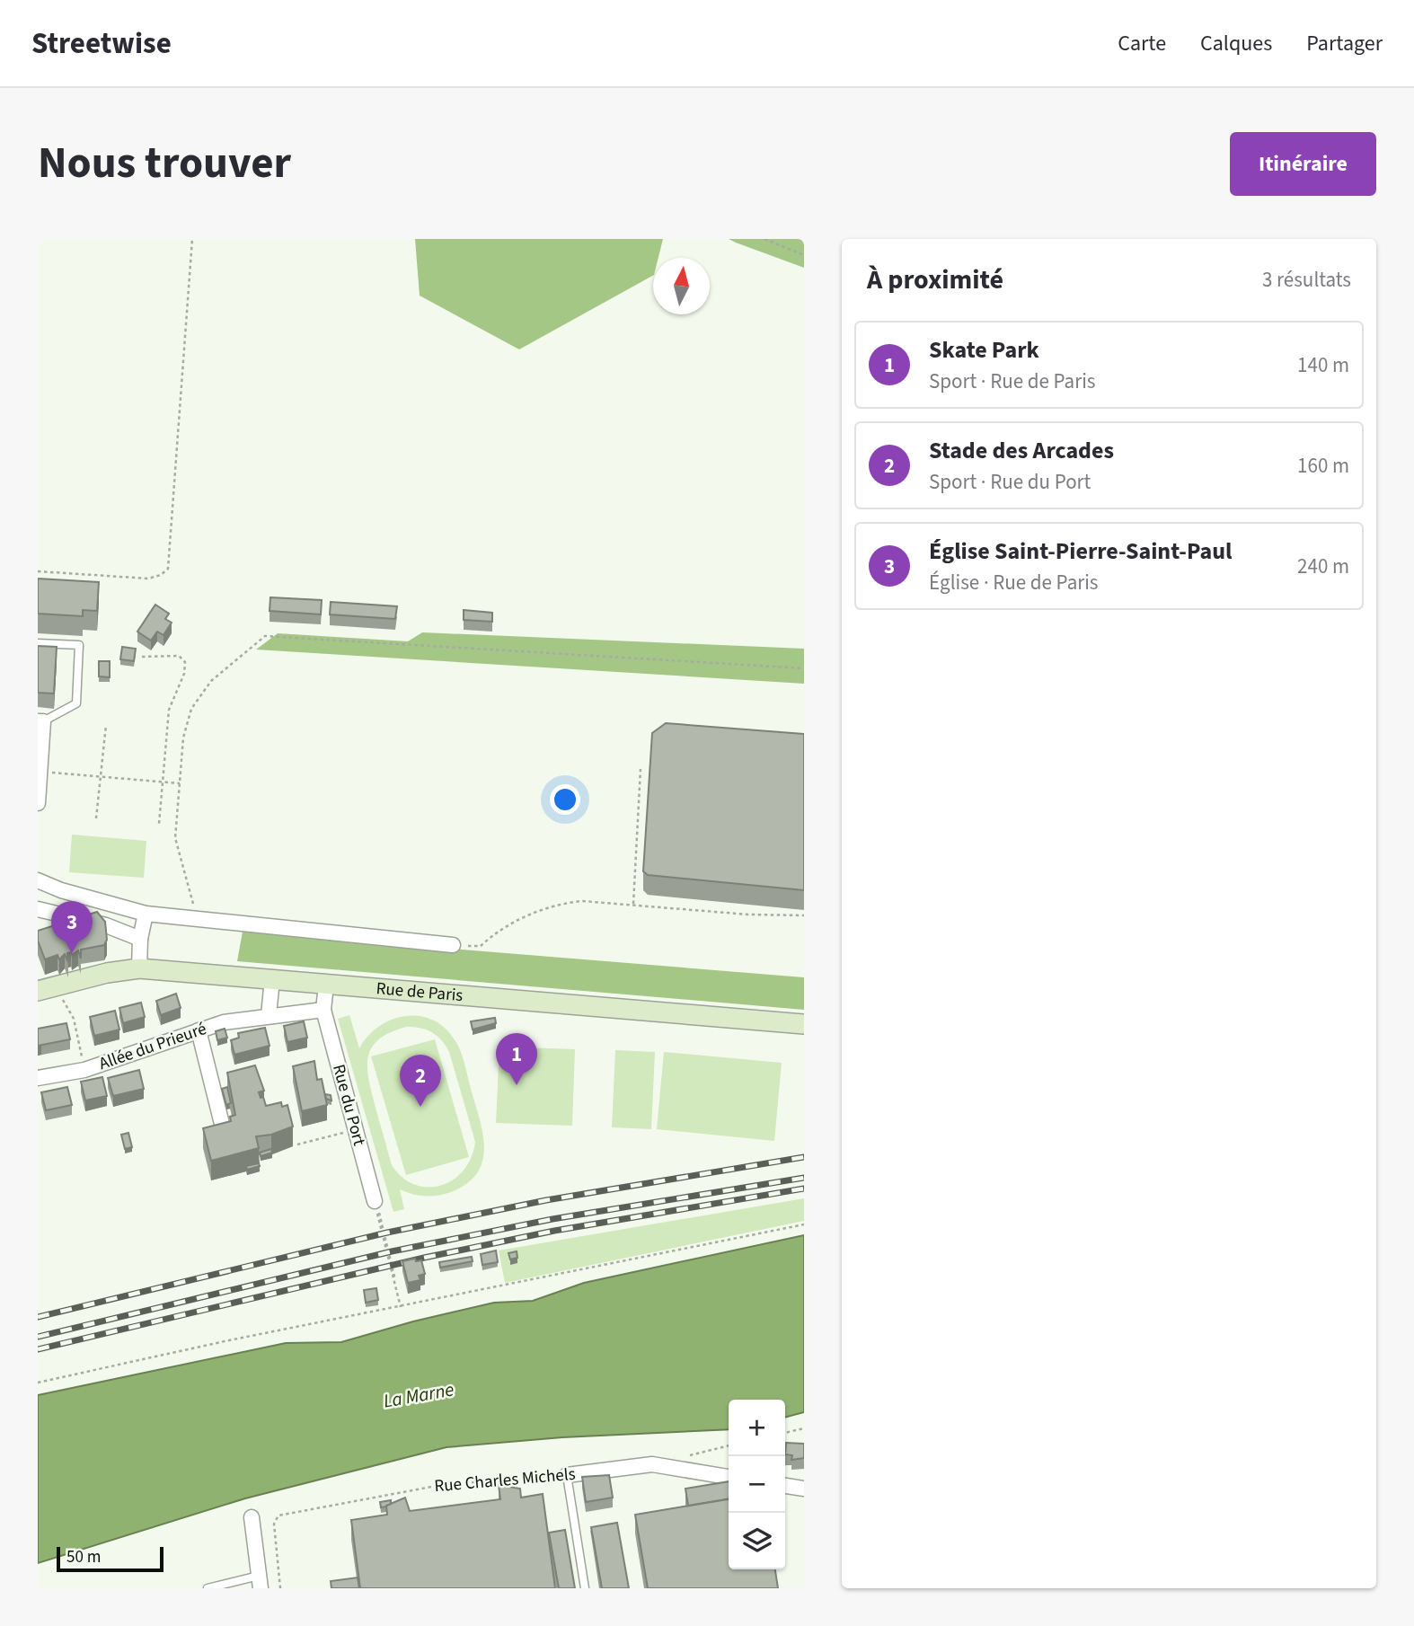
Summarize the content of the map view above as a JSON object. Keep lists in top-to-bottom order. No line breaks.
{"streets":{"main road":["Rue de Paris"],"street":["Allée du Prieuré","Rue du Port","Rue Charles Michels"]},"crossings":[["Allée du Prieuré","Rue du Port"]],"water":["La Marne"],"scale_bar":"50 m","north":"top","page":{"header":"Streetwise","nav":["Carte","Calques","Partager"],"title":"Nous trouver","buttons":"Itinéraire","heading":["À proximité","3 résultats"],"list":[{"mark":"1","name":"Skate Park","note":"Sport · Rue de Paris","value":"140 m"},{"mark":"2","name":"Stade des Arcades","note":"Sport · Rue du Port","value":"160 m"},{"mark":"3","name":"Église Saint-Pierre-Saint-Paul","note":"Église · Rue de Paris","value":"240 m"}],"pins":["3","1","2"],"map_buttons":["+","−"],"scale":"50 m"}}
